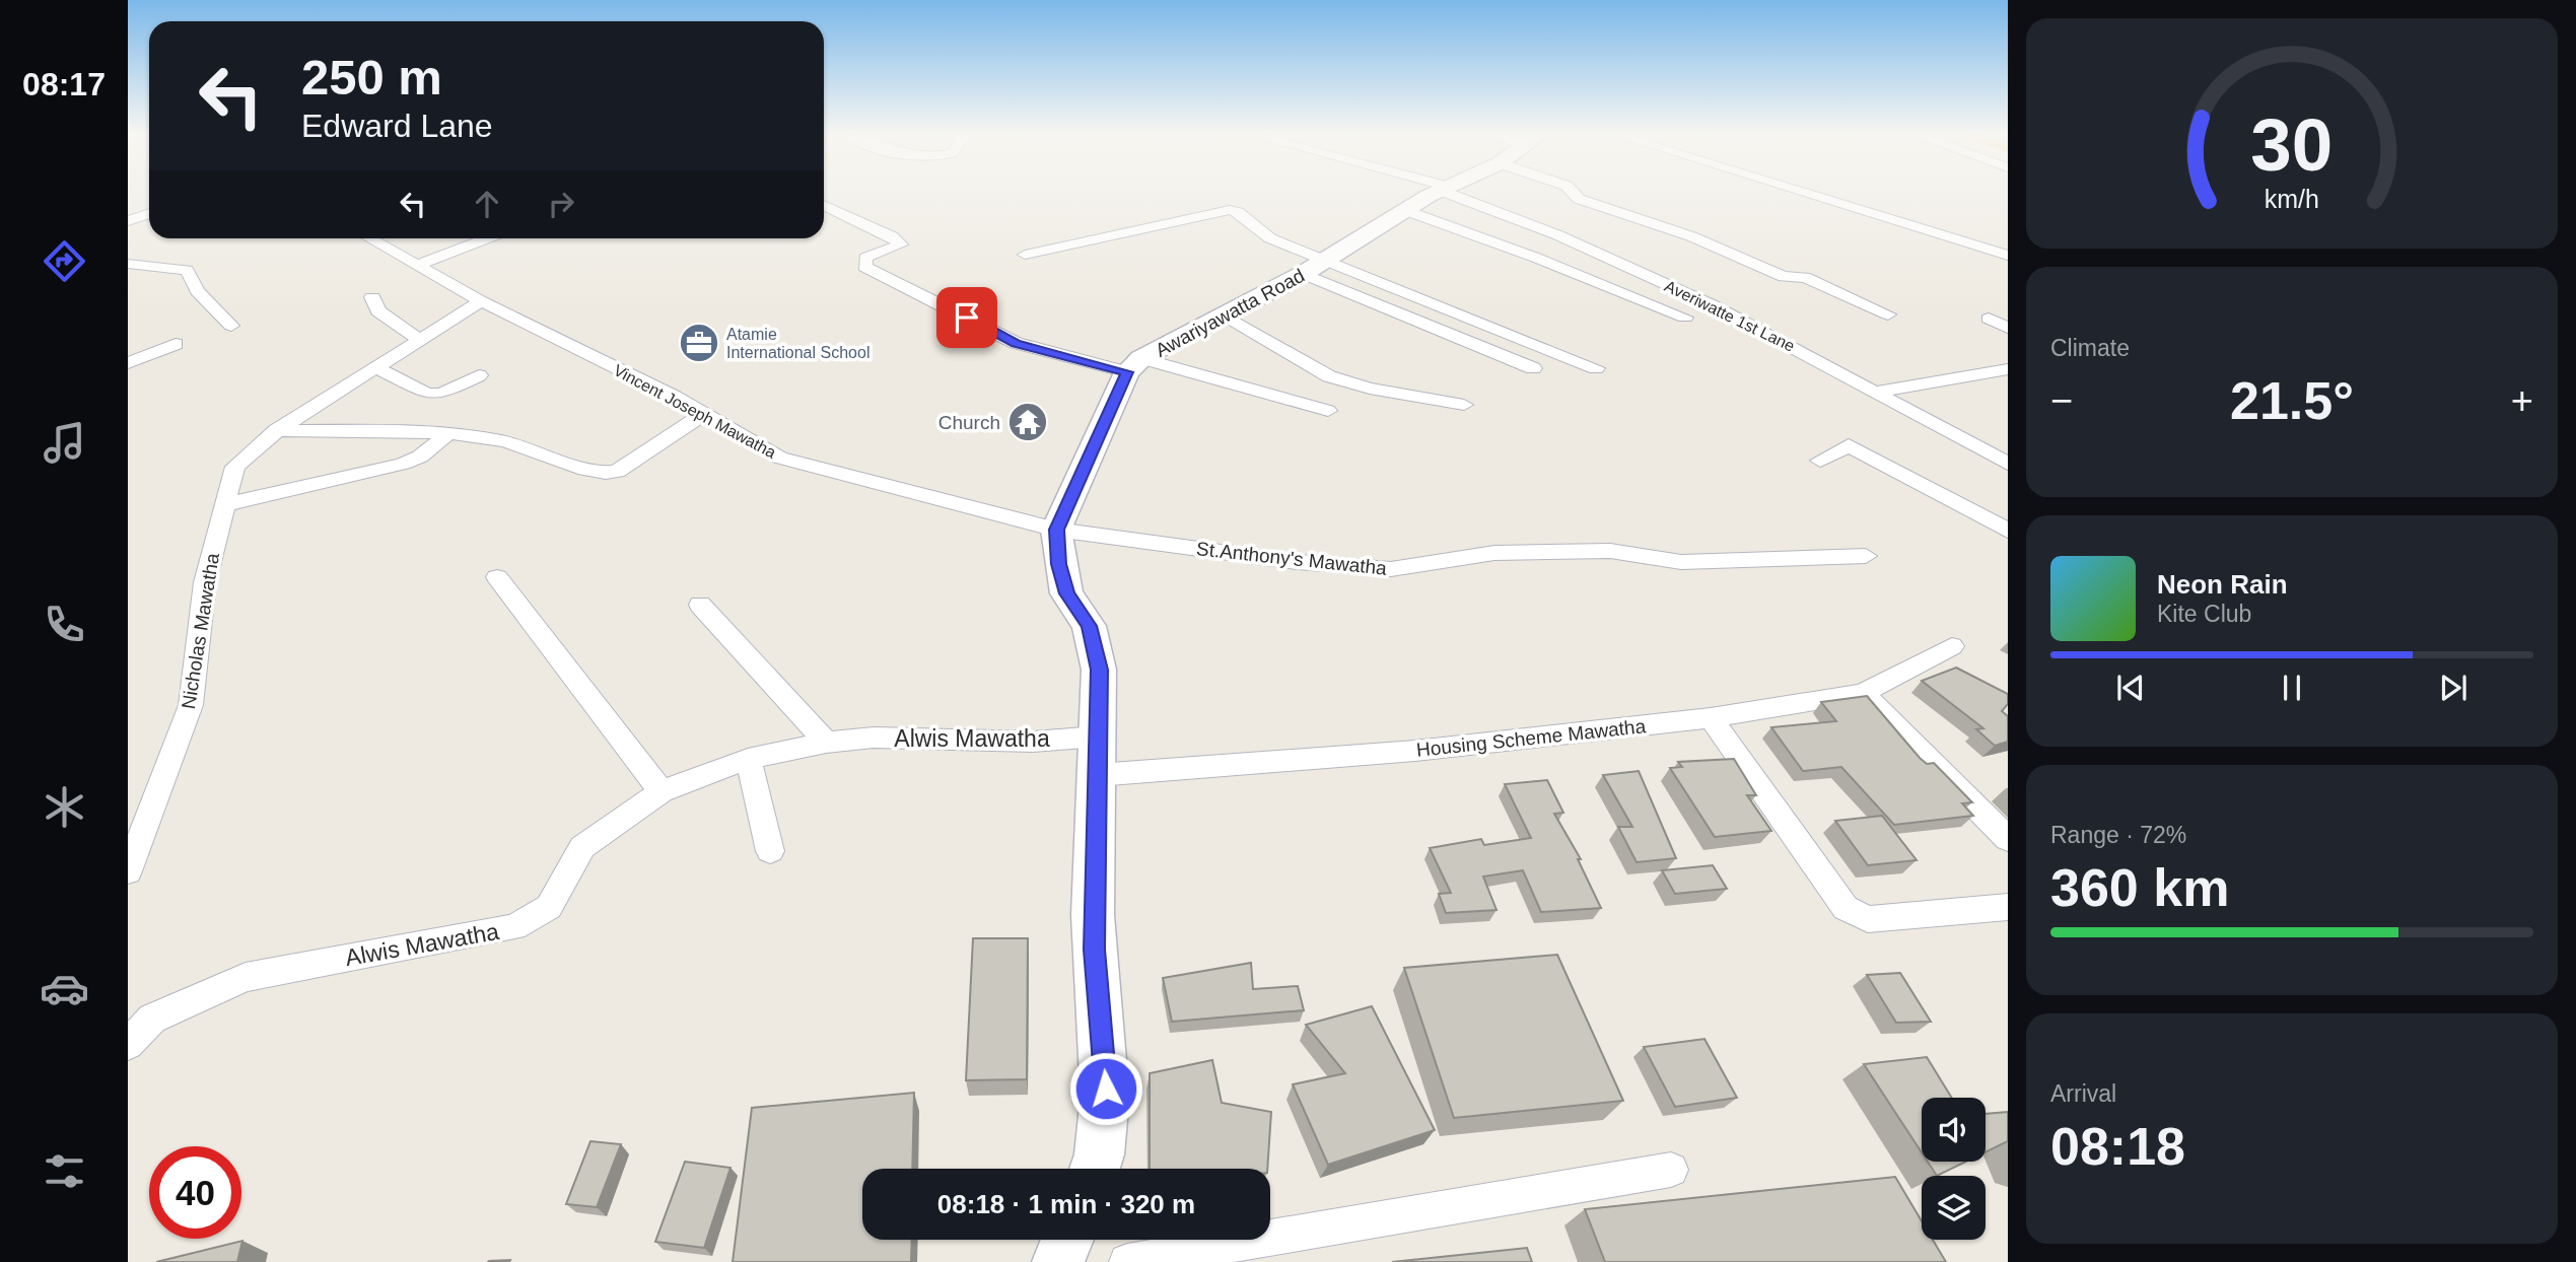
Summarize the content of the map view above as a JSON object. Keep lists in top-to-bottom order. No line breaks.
{"streets":{"street":["Awariyawatta Road","Averiwatte 1st Lane","Vincent Joseph Mawatha","St.Anthony's Mawatha","Nicholas Mawatha","Housing Scheme Mawatha","Alwis Mawatha"]},"crossings":[["Vincent Joseph Mawatha","St.Anthony's Mawatha"],["Vincent Joseph Mawatha","Nicholas Mawatha"]],"places":{"office":["Atamie International School"],"temple":["Church"]},"page":{"tabs":"08:17","turn":["250 m","Edward Lane"],"tile":["Climate",["Range · 72%","360 km"],["Arrival","08:18"]],"heat":["−","21.5°","+"],"song":["Neon Rain","Kite Club"],"limit":"40","trip":"08:18 · 1 min · 320 m","gauge":["30","km/h"]}}
